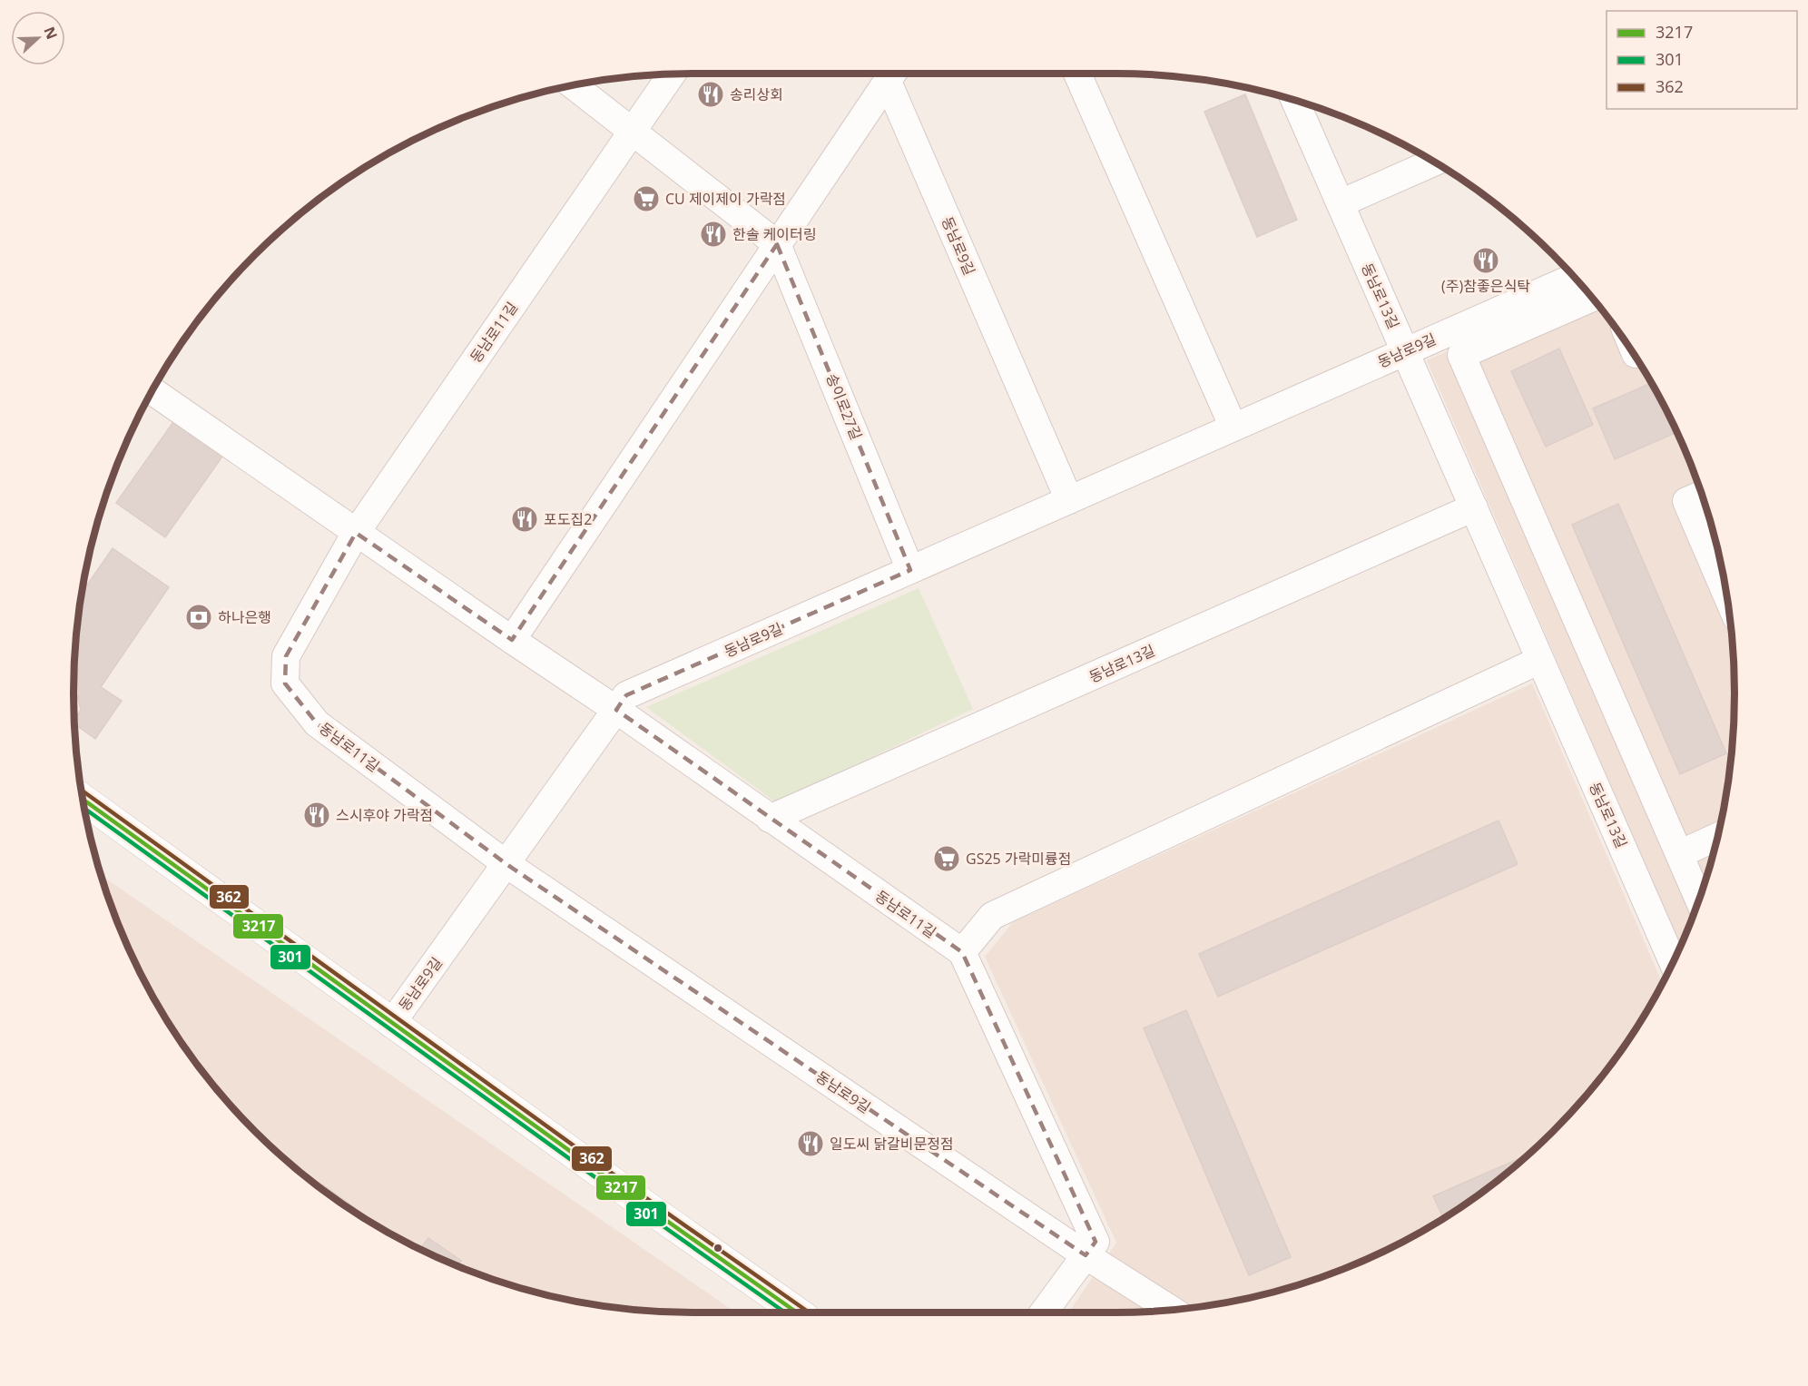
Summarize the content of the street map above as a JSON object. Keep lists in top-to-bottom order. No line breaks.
{"streets":{"street":["동남로9길","동남로13길","동남로11길","송이로27길"]},"crossings":[["동남로9길","동남로13길"],["동남로9길","동남로11길"],["동남로9길","송이로27길"],["동남로13길","동남로11길"],["동남로11길","송이로27길"]],"places":{"restaurant":["송리상회","한솔 케이터링","(주)참좋은식탁","포도집2","스시후야 가락점","일도씨 닭갈비문정점"],"supermarket":["CU 제이제이 가락점","GS25 가락미륭점"],"bank":["하나은행"]},"lines":["transit line 362","transit line 3217","transit line 301"],"legend":["3217","301","362"],"north":"right"}
